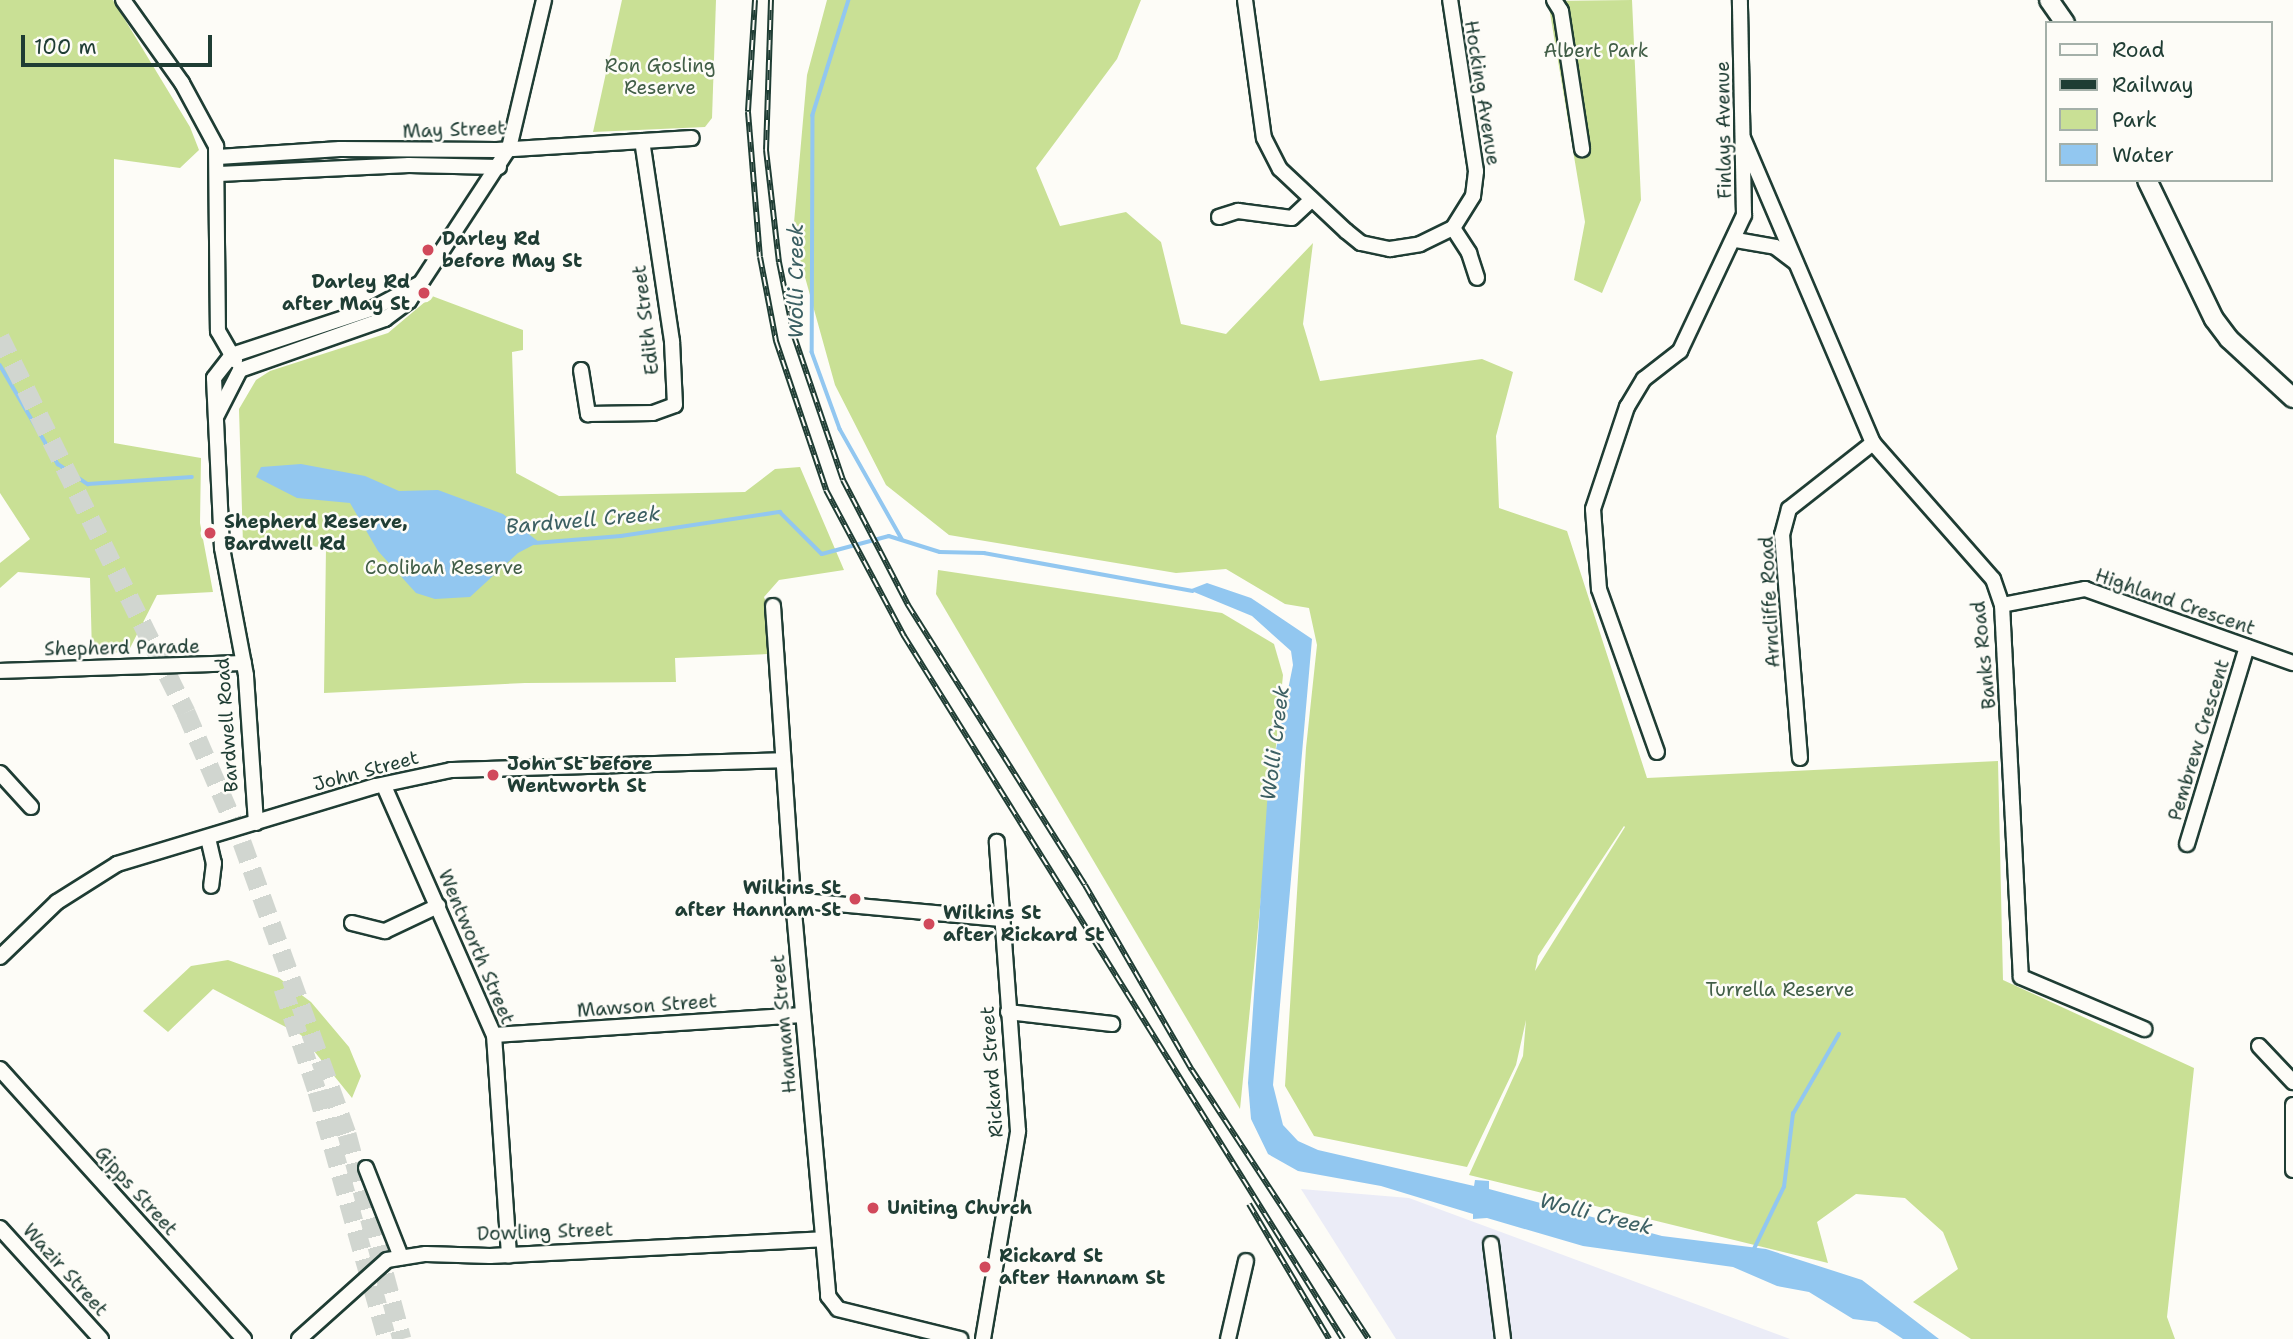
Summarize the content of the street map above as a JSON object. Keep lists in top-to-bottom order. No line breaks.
{"streets":{"street":["Hocking Avenue","May Street","Finlays Avenue","Edith Street","Arncliffe Road","Highland Crescent","Shepherd Parade","Banks Road","Bardwell Road","Pembrew Crescent","John Street","Wentworth Street","Mawson Street","Hannam Street","Rickard Street","Gipps Street","Dowling Street","Wazir Street"]},"crossings":[["May Street","Edith Street"],["Finlays Avenue","Banks Road"],["Arncliffe Road","Banks Road"],["Highland Crescent","Banks Road"],["Highland Crescent","Pembrew Crescent"],["Shepherd Parade","Bardwell Road"],["Bardwell Road","John Street"],["John Street","Wentworth Street"],["John Street","Hannam Street"],["Wentworth Street","Mawson Street"],["Wentworth Street","Dowling Street"],["Mawson Street","Hannam Street"],["Hannam Street","Dowling Street"]],"water":["Wolli Creek","Bardwell Creek"],"parks":["Albert Park","Ron Gosling Reserve","Coolibah Reserve","Turrella Reserve"],"places":["Darley Rd before May St","Darley Rd after May St","Shepherd Reserve, Bardwell Rd","John St before Wentworth St","Wilkins St after Hannam St","Wilkins St after Rickard St","Uniting Church","Rickard St after Hannam St"],"legend":["Road","Railway","Park","Water"],"scale_bar":"100 m"}
